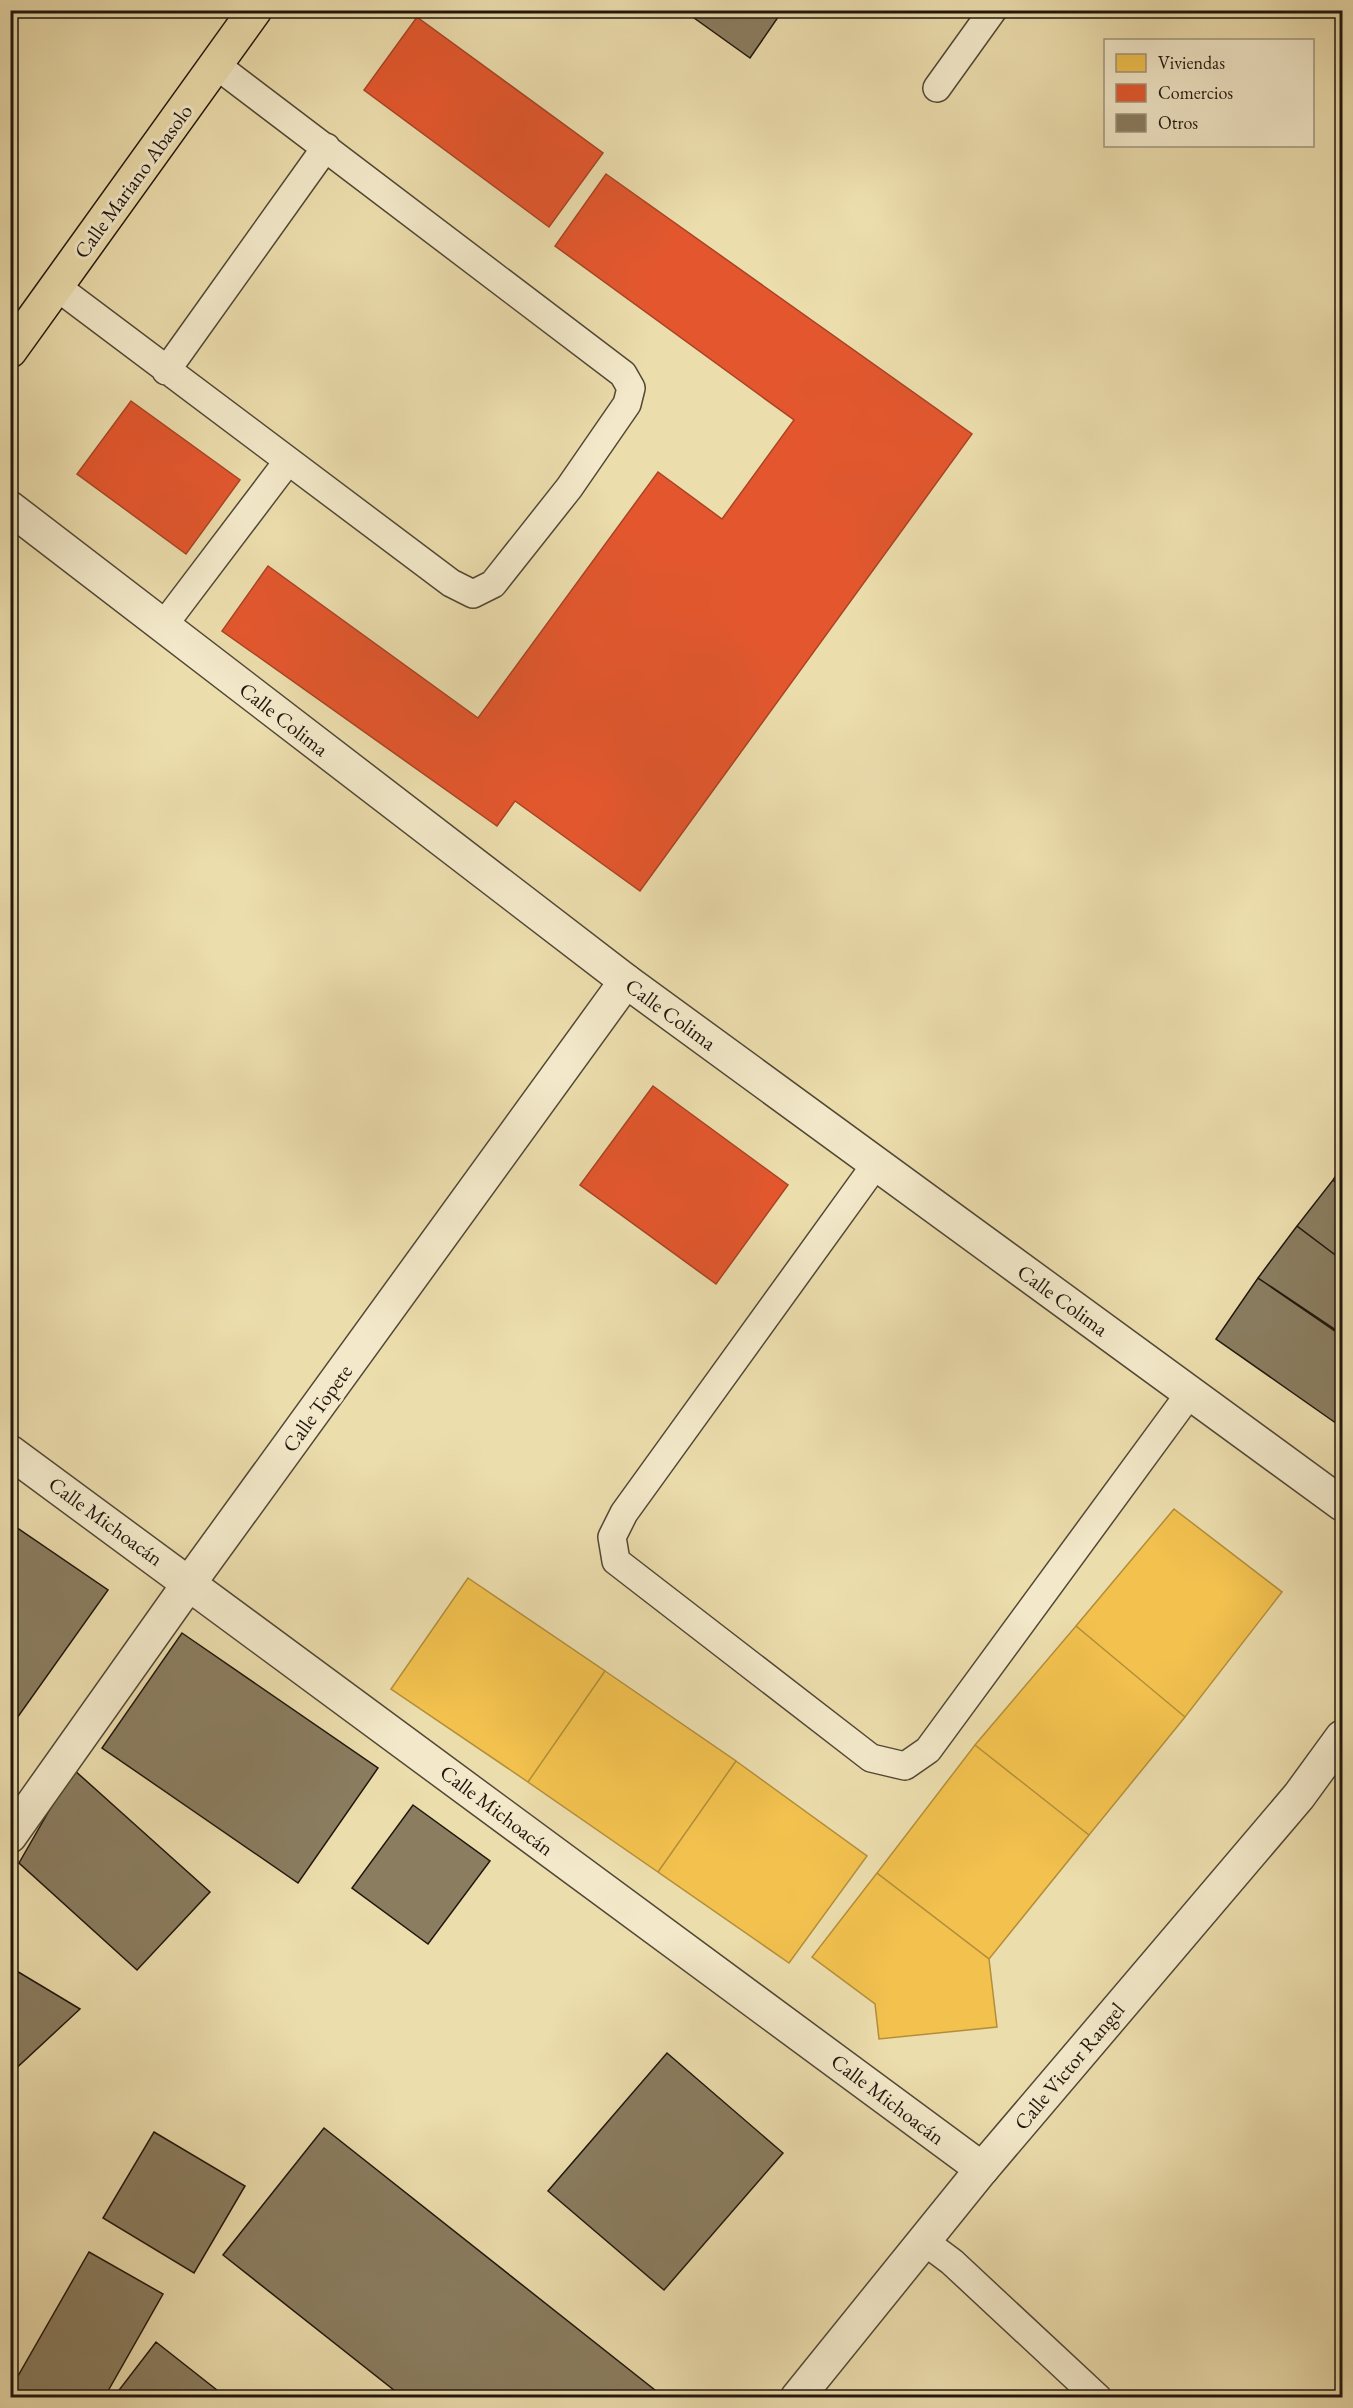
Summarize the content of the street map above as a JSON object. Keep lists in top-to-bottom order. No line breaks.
{"streets":{"main road":["Calle Mariano Abasolo"],"street":["Calle Colima","Calle Topete","Calle Michoacán","Calle Victor Rangel"]},"crossings":[["Calle Colima","Calle Topete"],["Calle Topete","Calle Michoacán"],["Calle Michoacán","Calle Victor Rangel"]],"legend":["Viviendas","Comercios","Otros"]}
